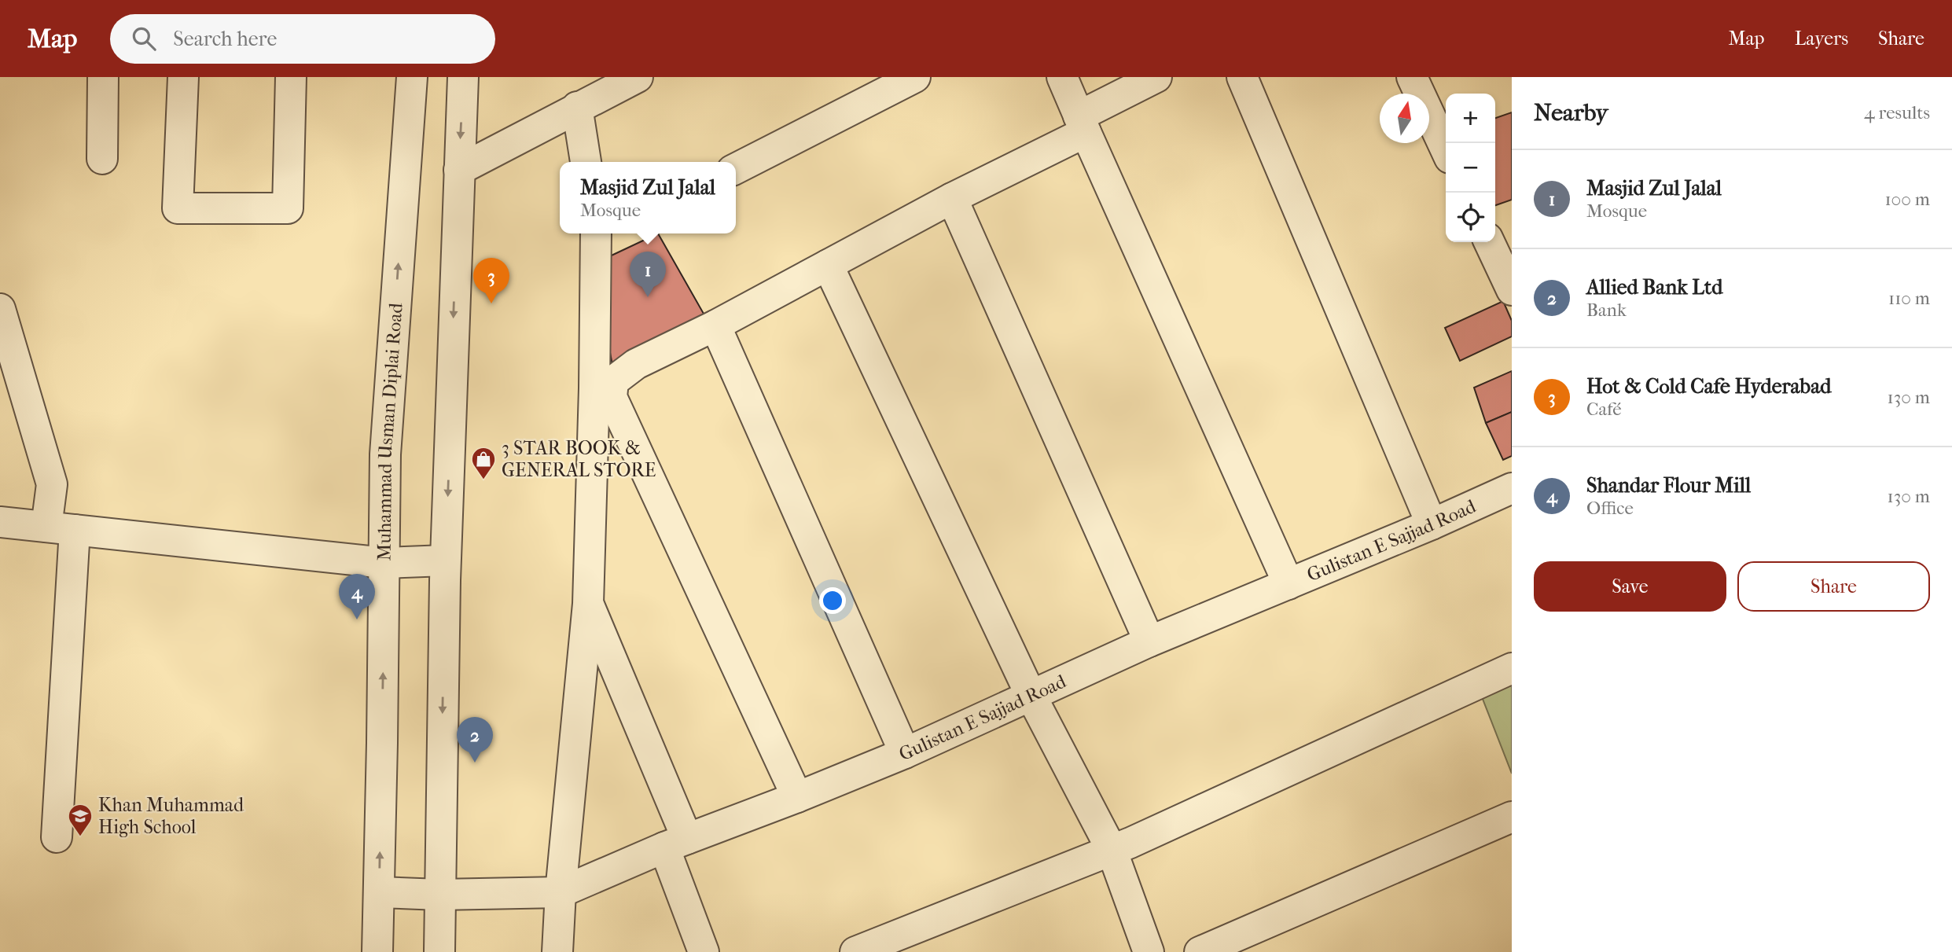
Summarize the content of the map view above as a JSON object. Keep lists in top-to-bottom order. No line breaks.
{"streets":{"street":["Muhammad Usman Diplai Road","Gulistan E Sajjad Road"]},"crossings":[["Muhammad Usman Diplai Road","Gulistan E Sajjad Road"]],"places":{"shop":["3 STAR BOOK & GENERAL STORE"],"school or university":["Khan Muhammad High School"]},"north":"top","page":{"header":"Map","search":"Search here","nav":["Map","Layers","Share"],"heading":["Nearby","4 results"],"map_buttons":["+","−"],"list":[{"mark":"1","name":"Masjid Zul Jalal","note":"Mosque","value":"100 m"},{"mark":"2","name":"Allied Bank Ltd","note":"Bank","value":"110 m"},{"mark":"3","name":"Hot & Cold Cafe Hyderabad","note":"Café","value":"130 m"},{"mark":"4","name":"Shandar Flour Mill","note":"Office","value":"130 m"}],"popup":["Masjid Zul Jalal","Mosque"],"pins":["1","3","4","2"],"buttons":["Save","Share"]}}
